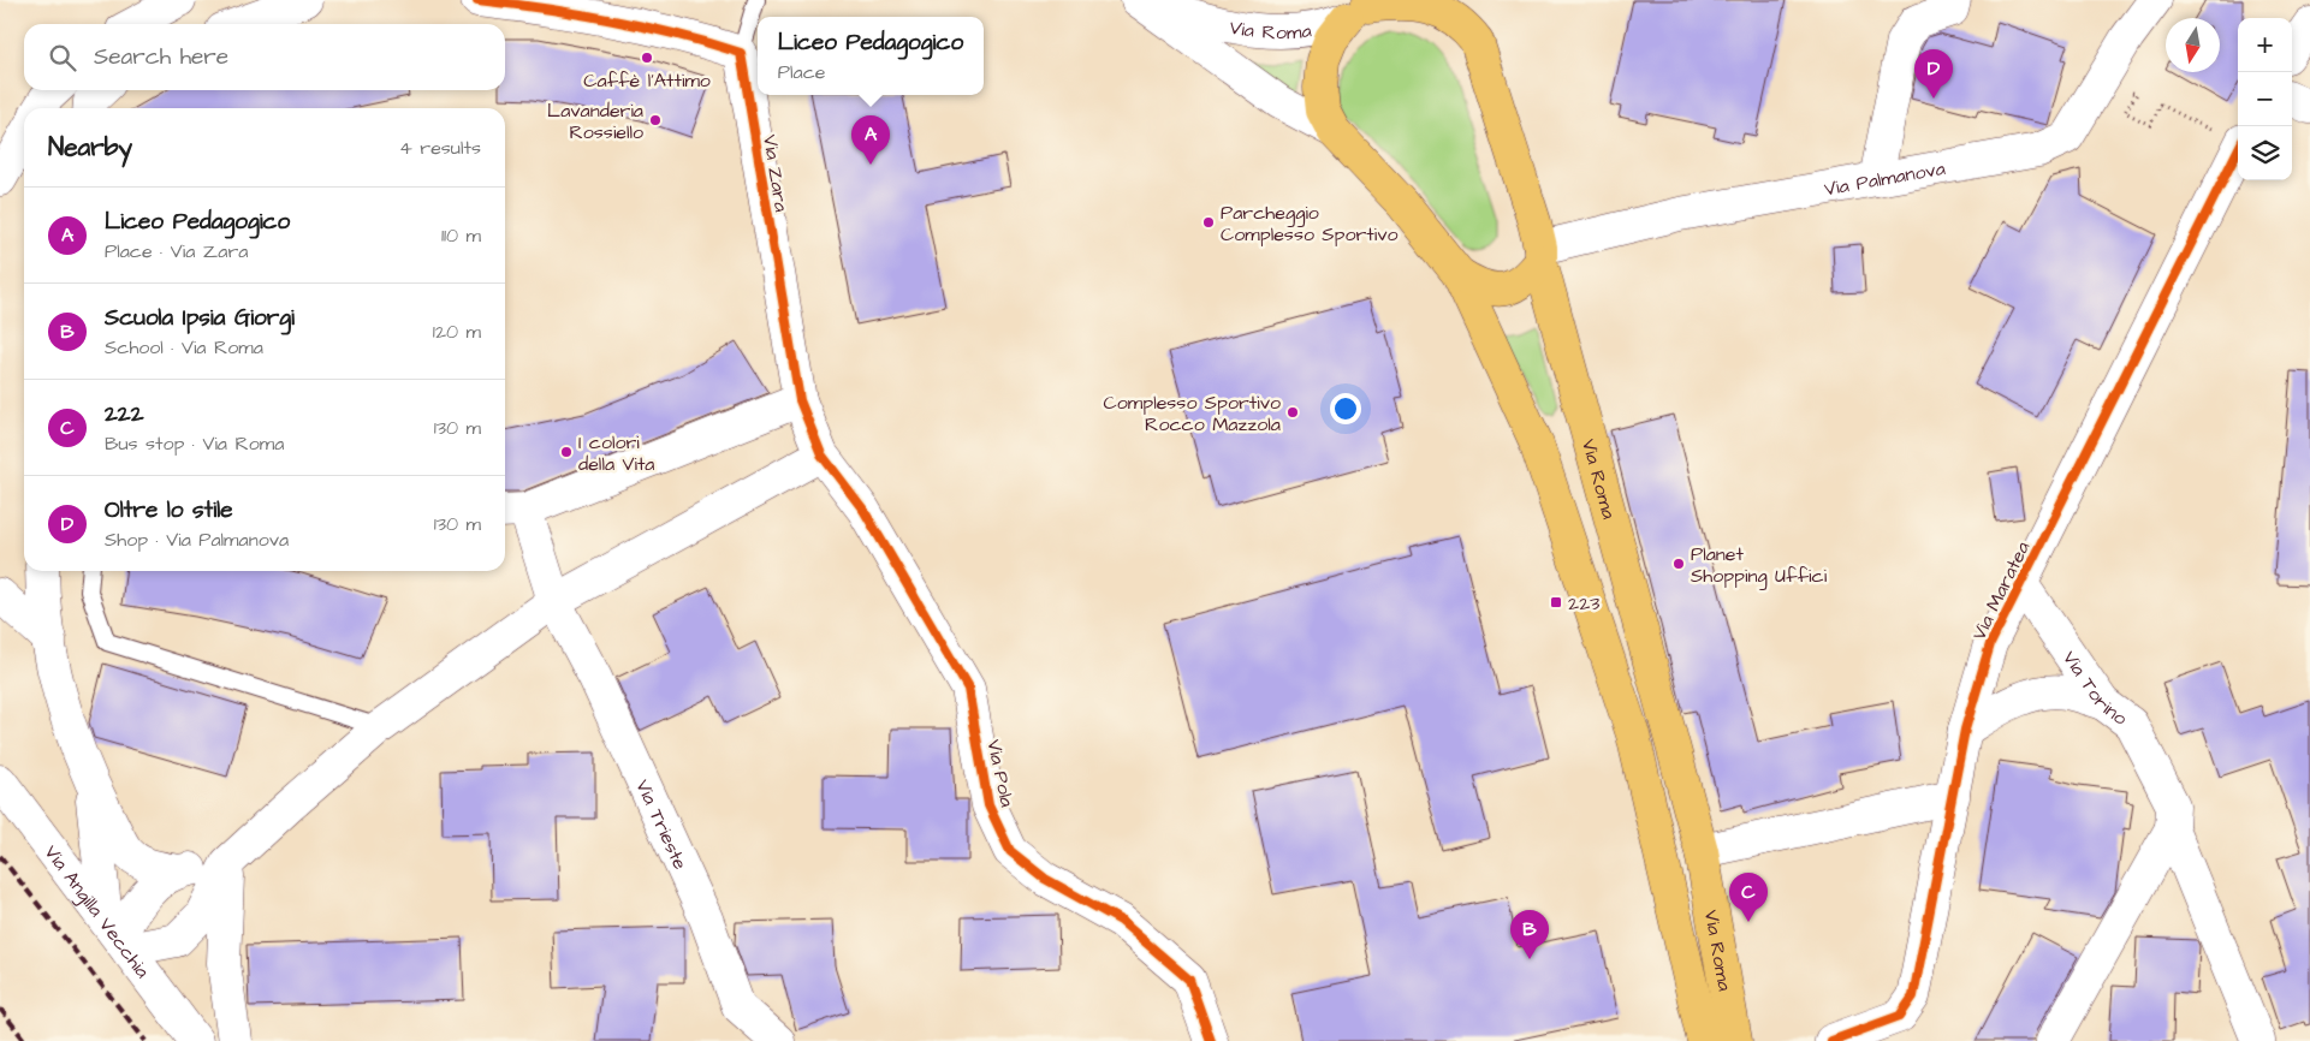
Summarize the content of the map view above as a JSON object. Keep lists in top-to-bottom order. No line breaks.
{"streets":{"main road":["Via Roma"],"street":["Via Zara","Via Palmanova","Via Maratea","Via Torino","Via Pola","Via Trieste","Via Angilla Vecchia"]},"crossings":[["Via Roma","Via Palmanova"],["Via Zara","Via Pola"],["Via Maratea","Via Torino"]],"places":{"other":["Caffè l'Attimo","Lavanderia Rossiello","Parcheggio Complesso Sportivo","Complesso Sportivo Rocco Mazzola","I colori della Vita","Planet Shopping Uffici"],"transit":["223"]},"north":"bottom","page":{"popup":["Liceo Pedagogico","Place"],"map_buttons":["+","−"],"search":"Search here","pins":["D","A","C","B"],"heading":["Nearby","4 results"],"list":[{"mark":"A","name":"Liceo Pedagogico","note":"Place · Via Zara","value":"110 m"},{"mark":"B","name":"Scuola Ipsia Giorgi","note":"School · Via Roma","value":"120 m"},{"mark":"C","name":"222","note":"Bus stop · Via Roma","value":"130 m"},{"mark":"D","name":"Oltre lo stile","note":"Shop · Via Palmanova","value":"130 m"}]}}
